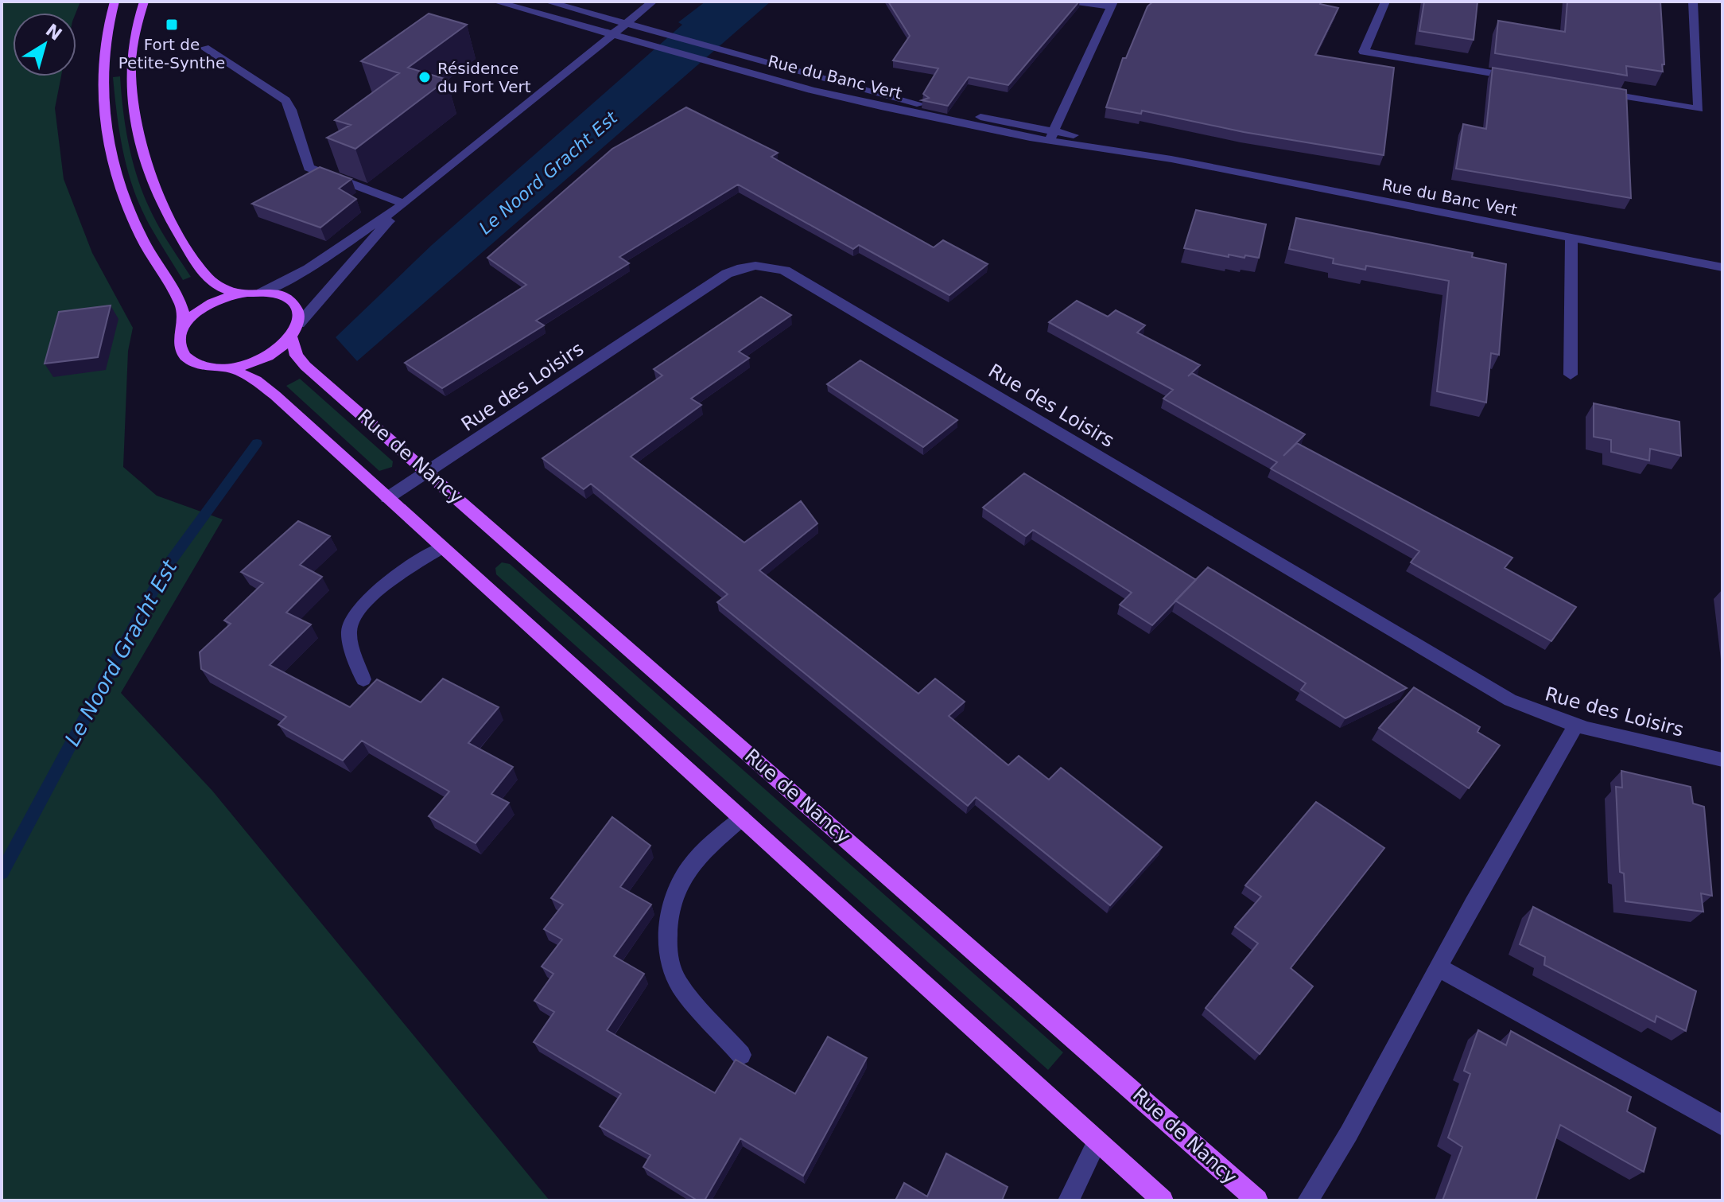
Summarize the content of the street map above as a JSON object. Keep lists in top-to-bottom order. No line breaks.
{"streets":{"main road":["Rue de Nancy"],"street":["Rue du Banc Vert","Rue des Loisirs"]},"crossings":[["Rue des Loisirs","Rue de Nancy"]],"water":["Le Noord Gracht Est"],"places":{"transit":["Fort de Petite-Synthe"],"other":["Résidence du Fort Vert"]},"north":"top right"}
